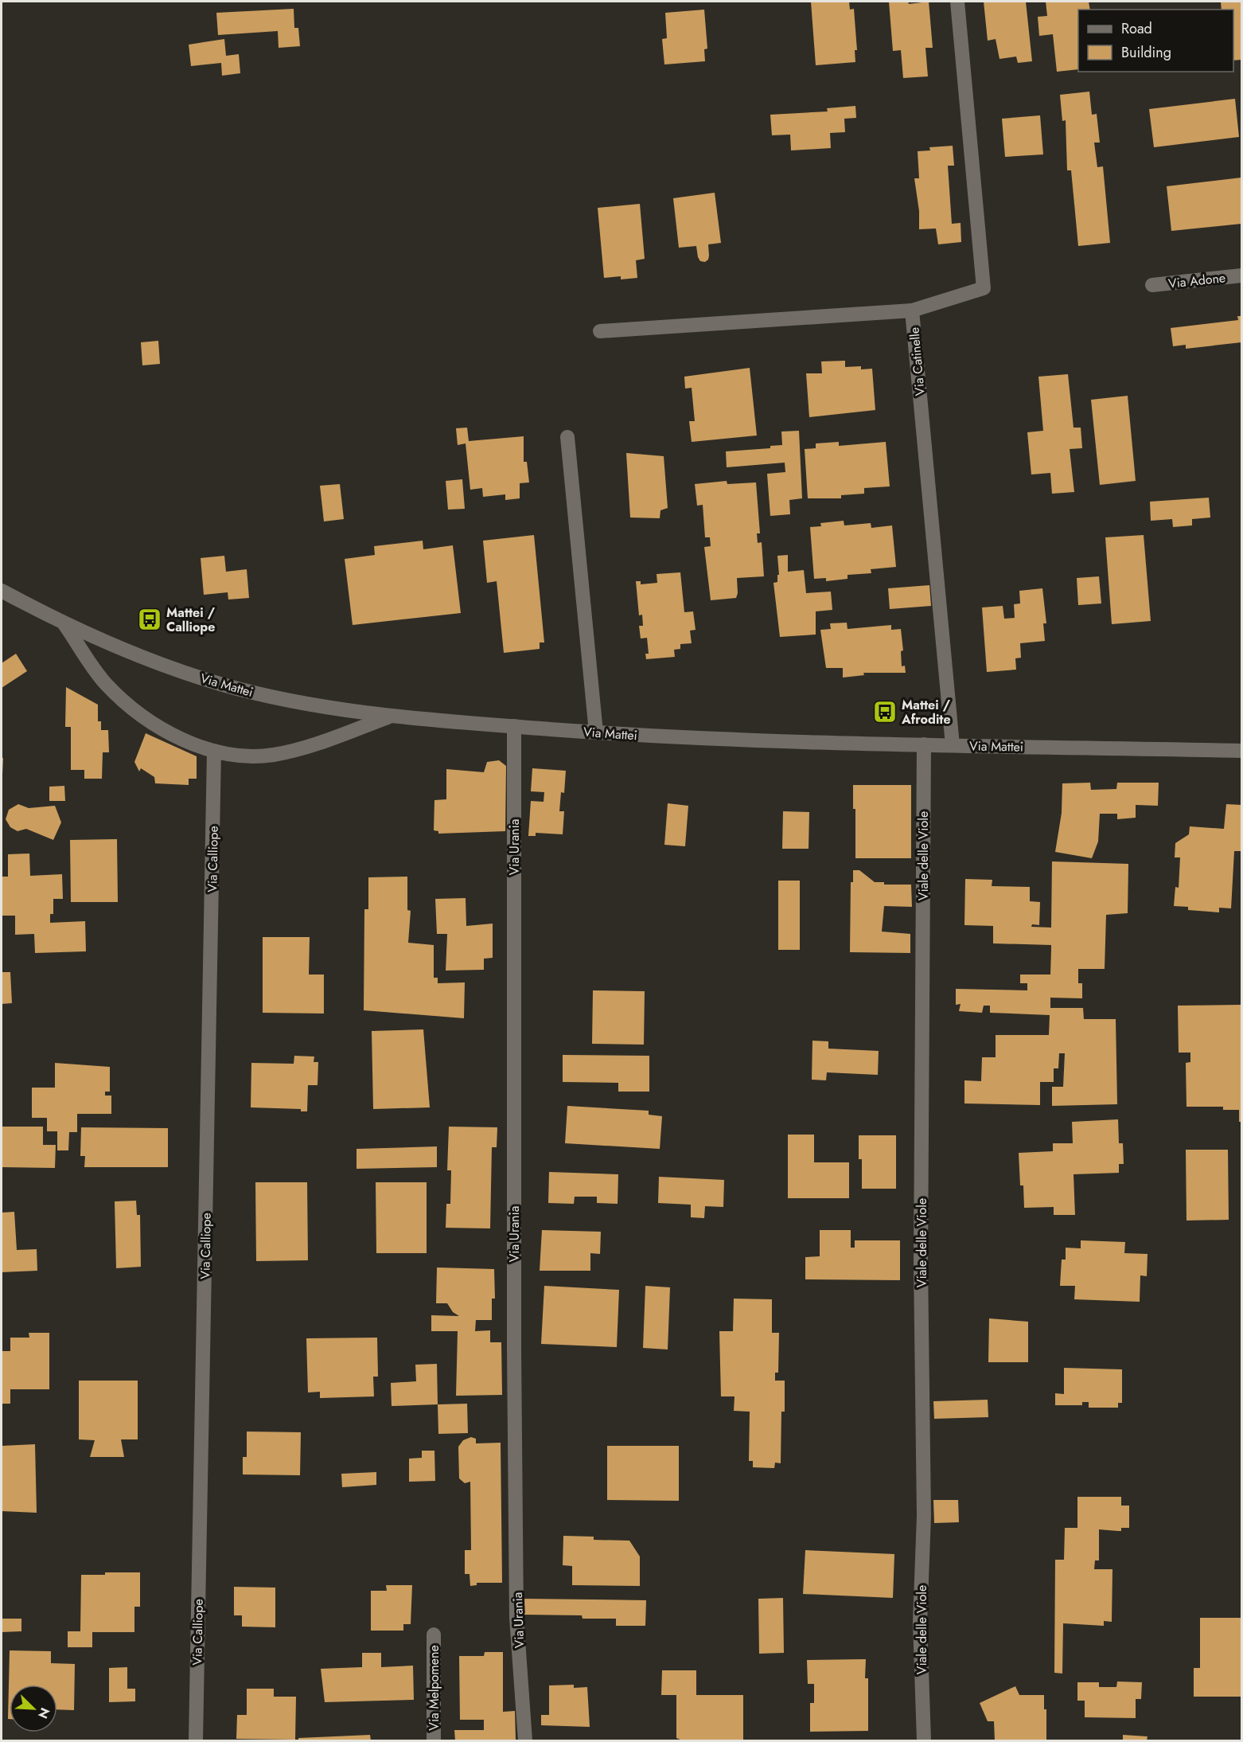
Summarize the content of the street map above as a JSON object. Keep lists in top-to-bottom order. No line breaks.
{"streets":{"street":["Via Adone","Via Catinelle","Via Mattei","Via Urania","Viale delle Viole","Via Calliope","Via Melpomene"]},"crossings":[["Via Catinelle","Via Mattei"],["Via Mattei","Via Urania"],["Via Mattei","Viale delle Viole"]],"places":{"bus stop":["Mattei / Calliope","Mattei / Afrodite"]},"legend":["Road","Building"],"north":"bottom right"}
